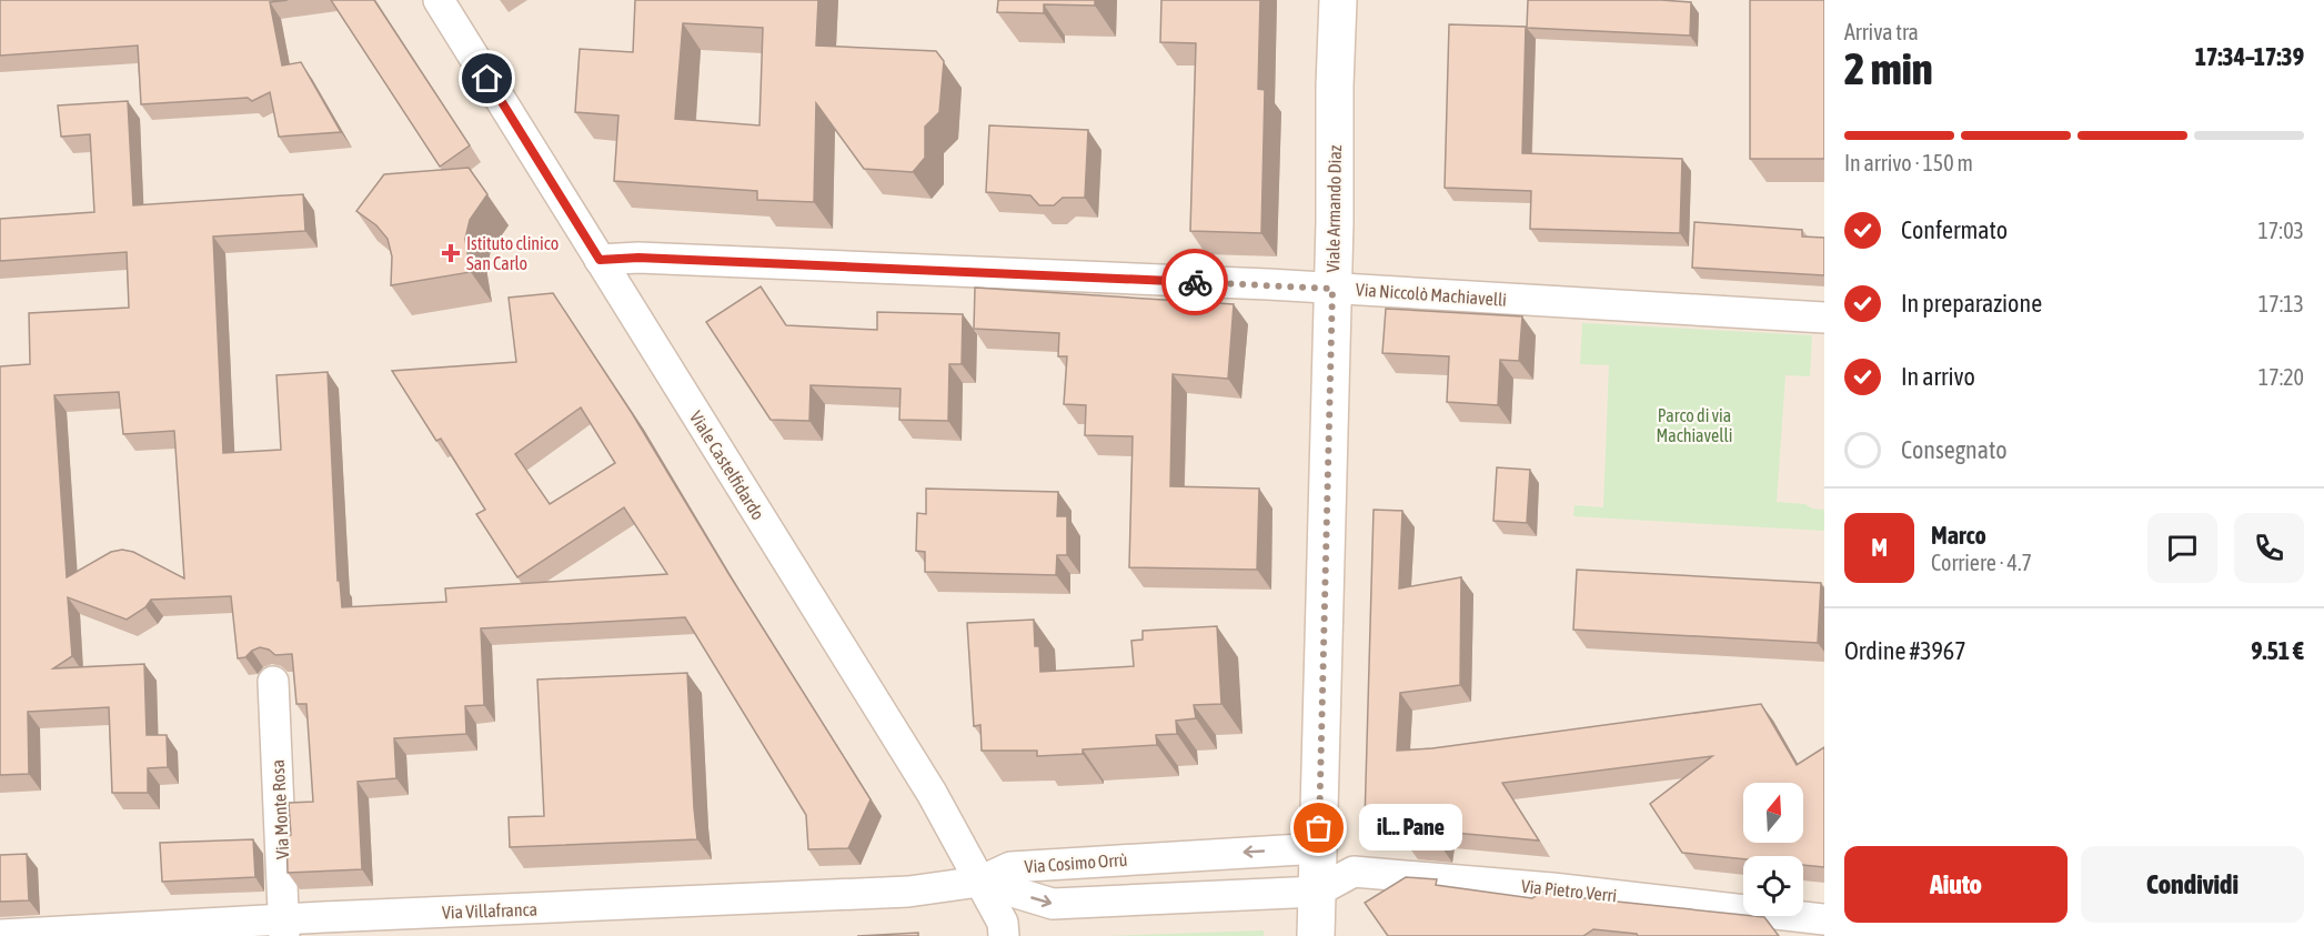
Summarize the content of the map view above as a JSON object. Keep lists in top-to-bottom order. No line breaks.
{"streets":{"main road":["Viale Armando Diaz"],"street":["Via Niccolò Machiavelli","Viale Castelfidardo","Via Monte Rosa","Via Cosimo Orrù","Via Pietro Verri","Via Villafranca"]},"crossings":[["Viale Armando Diaz","Via Niccolò Machiavelli"],["Viale Armando Diaz","Via Cosimo Orrù"],["Viale Armando Diaz","Via Pietro Verri"],["Via Niccolò Machiavelli","Viale Castelfidardo"],["Viale Castelfidardo","Via Cosimo Orrù"],["Viale Castelfidardo","Via Villafranca"],["Via Monte Rosa","Via Villafranca"],["Via Cosimo Orrù","Via Pietro Verri"],["Via Cosimo Orrù","Via Villafranca"]],"parks":["Parco di via Machiavelli"],"places":{"health":["Istituto clinico San Carlo"],"other":["il... Pane"]},"north":"top","page":{"heading":["2 min","Arriva tra","17:34–17:39"],"panel":["Marco","Corriere · 4.7","Ordine #3967","9.51 €"],"bar":"In arrivo · 150 m","list":[["Confermato","17:03"],["In preparazione","17:13"],["In arrivo","17:20"],"Consegnato"],"round":"M","bubble":"il... Pane","buttons":["Aiuto","Condividi"]}}
